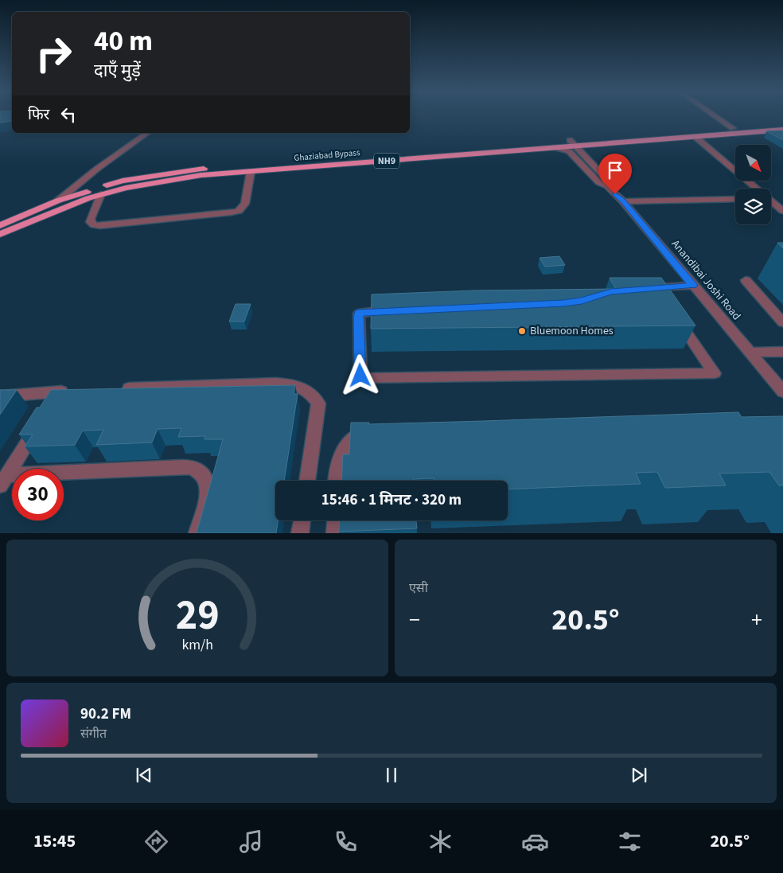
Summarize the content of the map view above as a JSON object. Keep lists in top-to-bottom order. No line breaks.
{"streets":{"highway":["Ghaziabad Bypass","NH9"],"street":["Anandibai Joshi Road"]},"crossings":[["Ghaziabad Bypass","Anandibai Joshi Road"]],"places":["Bluemoon Homes"],"north":"bottom right","page":{"turn":["40 m","दाएँ मुड़ें"],"then":"फिर","limit":"30","trip":"15:46 · 1 मिनट · 320 m","tile":"एसी","heat":["−","20.5°","+"],"song":["90.2 FM","संगीत"],"tabs":["15:45","20.5°"],"gauge":["29","km/h"]}}
